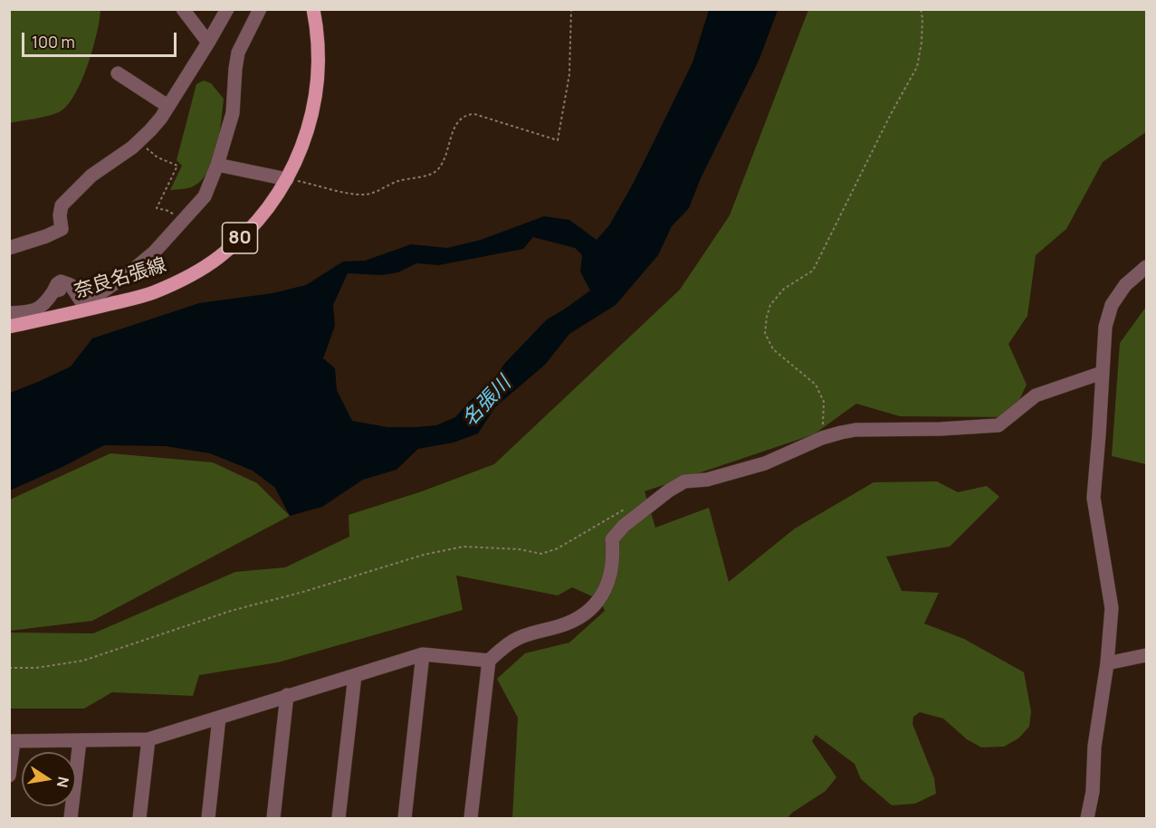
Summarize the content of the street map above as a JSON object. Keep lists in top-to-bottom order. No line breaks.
{"streets":{"main road":["80","奈良名張線"]},"water":["名張川"],"scale_bar":"100 m","north":"right"}
